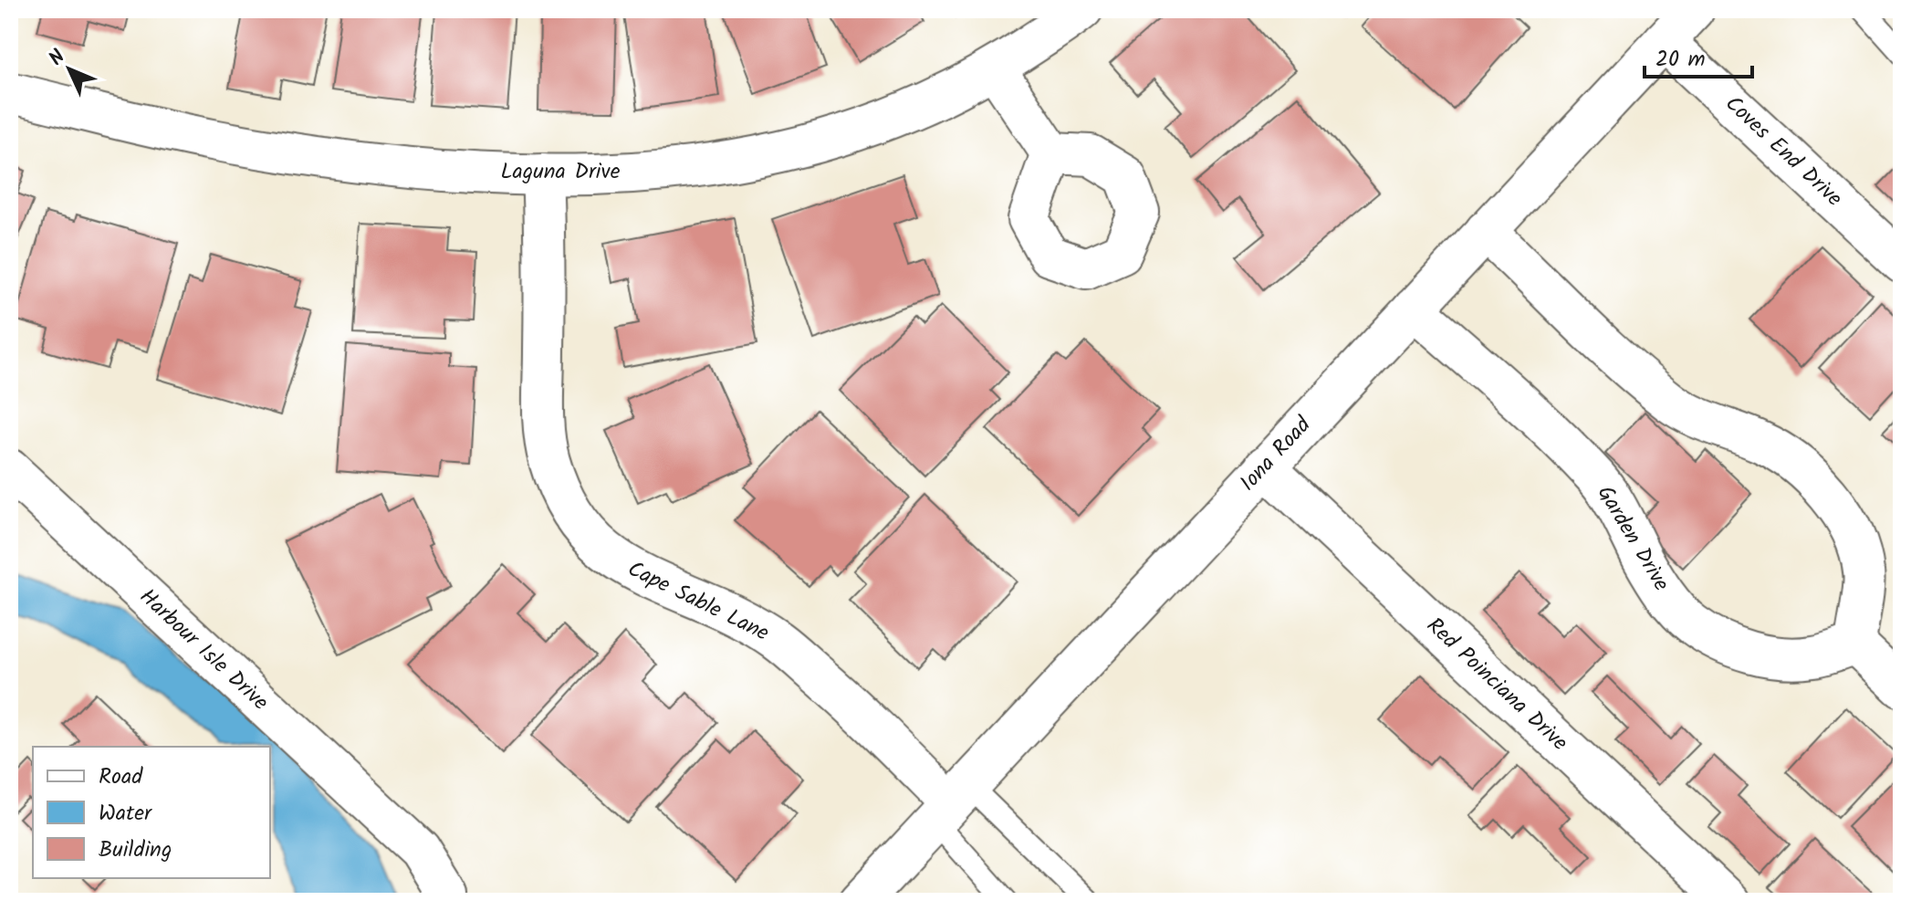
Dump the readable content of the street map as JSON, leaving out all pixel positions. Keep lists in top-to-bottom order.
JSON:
{
  "streets": {
    "street": [
      "Coves End Drive",
      "Laguna Drive",
      "Iona Road",
      "Garden Drive",
      "Cape Sable Lane",
      "Harbour Isle Drive",
      "Red Poinciana Drive"
    ]
  },
  "crossings": [
    ["Coves End Drive", "Iona Road"],
    ["Laguna Drive", "Cape Sable Lane"],
    ["Iona Road", "Garden Drive"],
    ["Iona Road", "Cape Sable Lane"],
    ["Iona Road", "Red Poinciana Drive"]
  ],
  "legend": ["Road", "Water", "Building"],
  "scale_bar": "20 m",
  "north": "top left"
}
